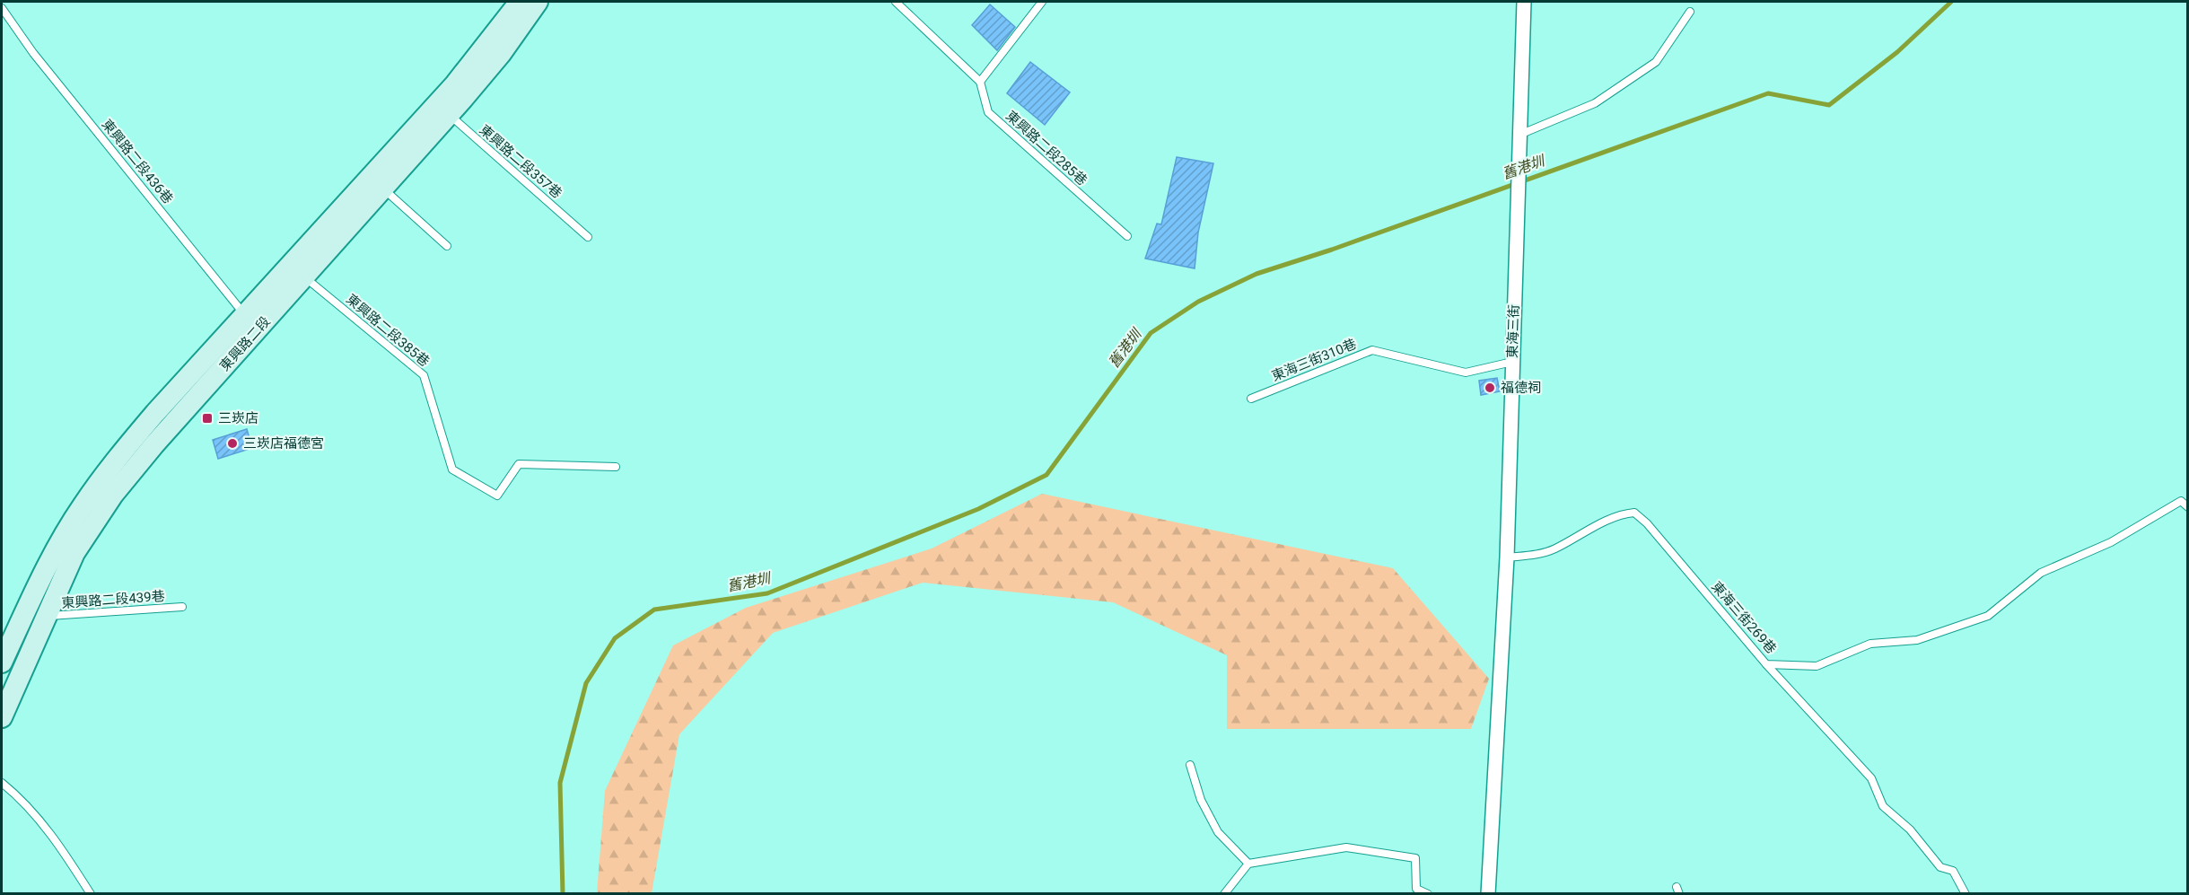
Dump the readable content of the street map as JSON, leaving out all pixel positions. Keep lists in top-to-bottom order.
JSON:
{
  "streets": {
    "main road": ["東興路二段"],
    "street": ["東海三街"],
    "lane": [
      "東興路二段285巷",
      "東興路二段436巷",
      "東興路二段357巷",
      "東興路二段385巷",
      "東海三街310巷",
      "東興路二段439巷",
      "東海三街269巷"
    ]
  },
  "crossings": [
    ["東興路二段436巷", "東興路二段"],
    ["東興路二段357巷", "東興路二段"],
    ["東興路二段385巷", "東興路二段"],
    ["東海三街", "東海三街310巷"],
    ["東海三街", "東海三街269巷"],
    ["東興路二段", "東興路二段439巷"]
  ],
  "water": ["舊港圳"],
  "places": {
    "other": ["福德祠", "三崁店福德宮"],
    "transit": ["三崁店"]
  }
}
